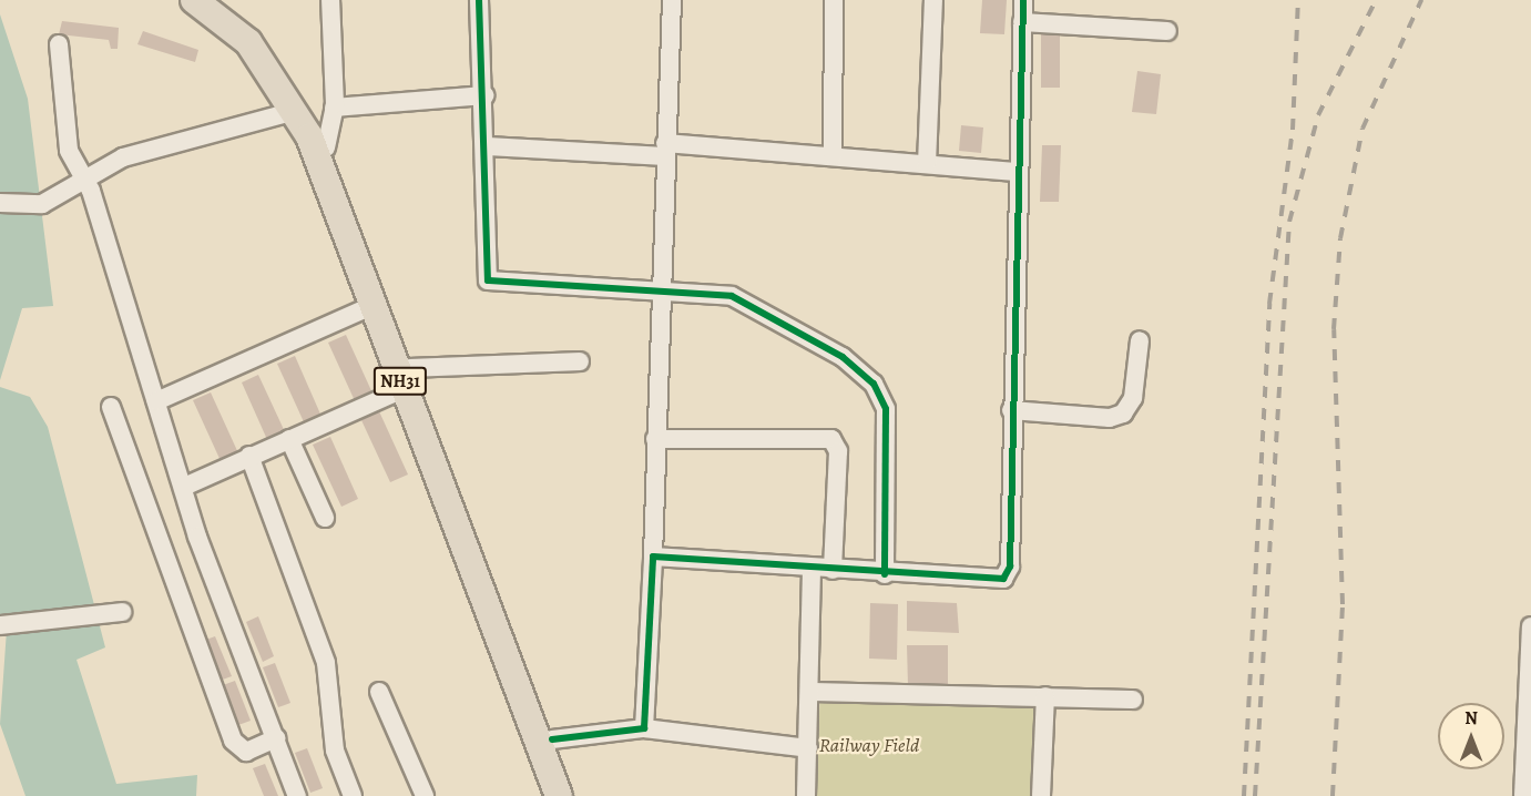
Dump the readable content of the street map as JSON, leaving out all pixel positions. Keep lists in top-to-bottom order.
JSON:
{
  "streets": {
    "highway": ["NH31"]
  },
  "parks": ["Railway Field"],
  "north": "top"
}
